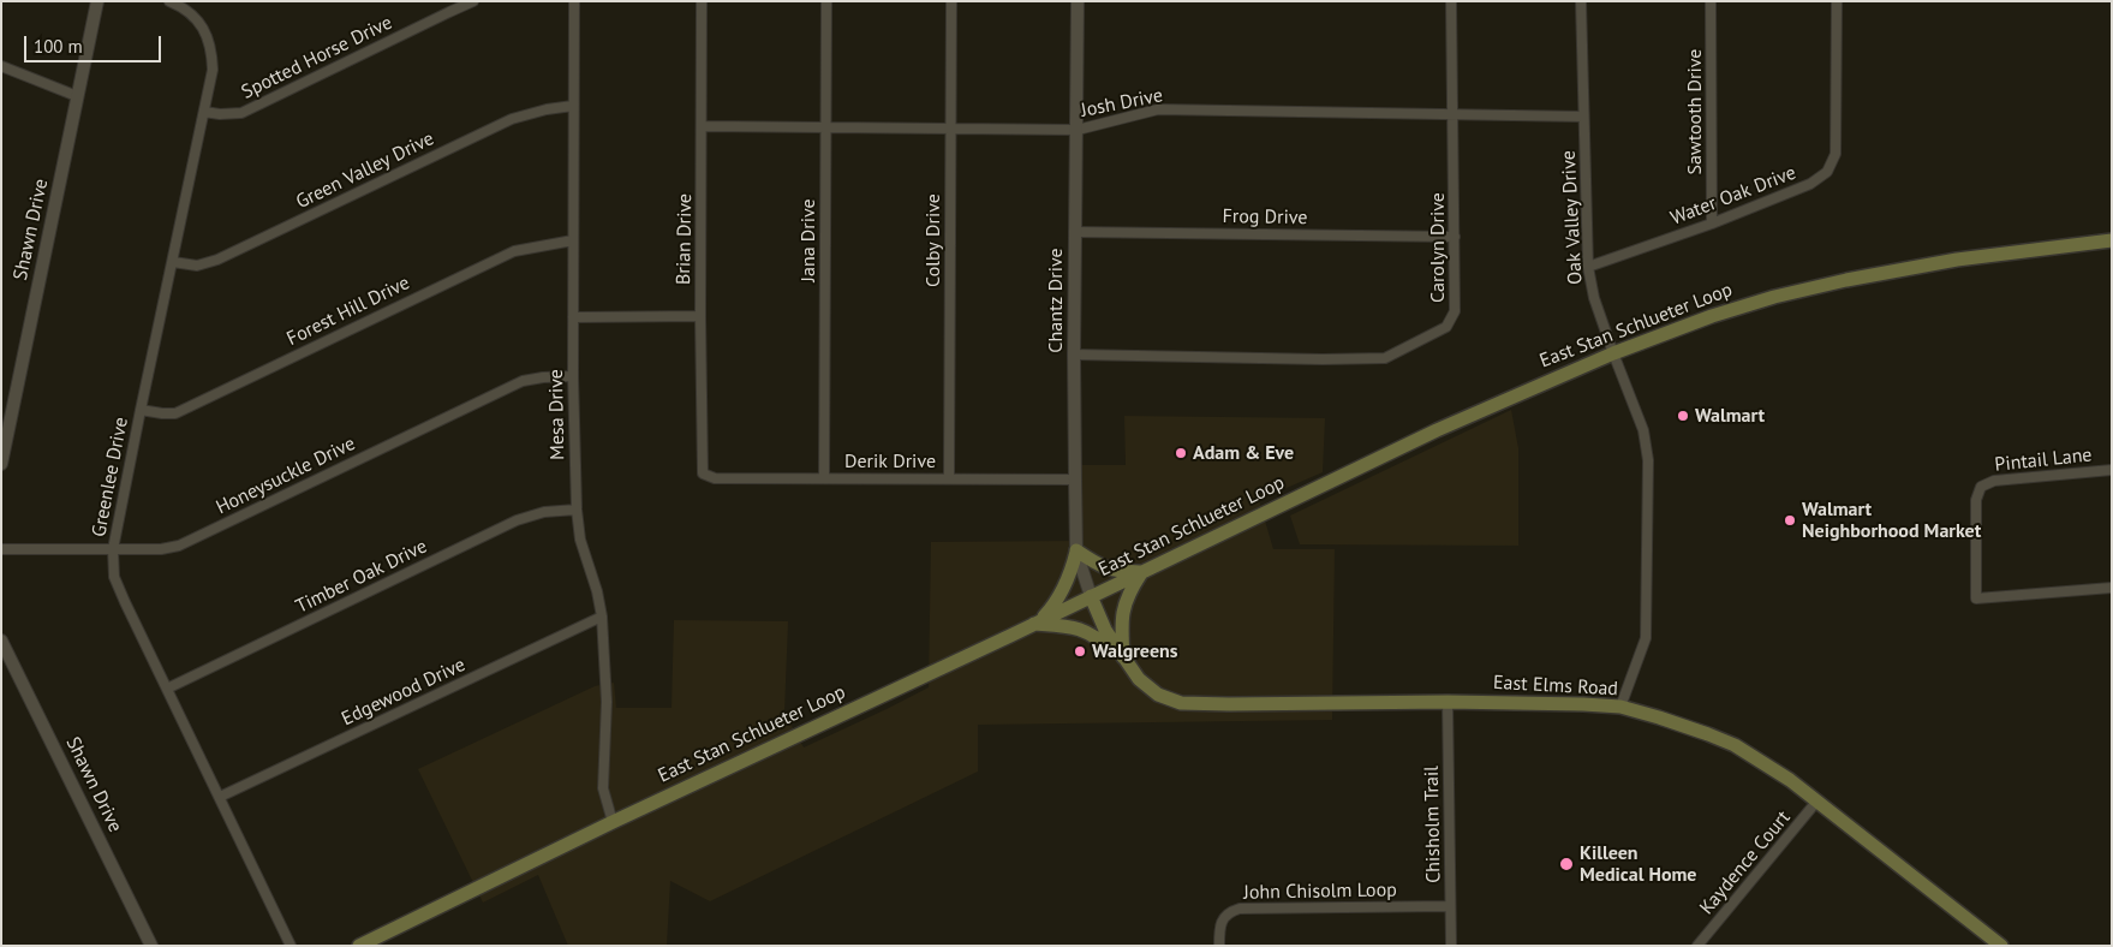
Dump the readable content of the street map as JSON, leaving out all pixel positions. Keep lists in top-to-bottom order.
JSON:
{
  "streets": {
    "main road": ["East Stan Schlueter Loop", "East Elms Road"],
    "street": [
      "Spotted Horse Drive",
      "Josh Drive",
      "Sawtooth Drive",
      "Green Valley Drive",
      "Water Oak Drive",
      "Frog Drive",
      "Oak Valley Drive",
      "Shawn Drive",
      "Brian Drive",
      "Jana Drive",
      "Colby Drive",
      "Carolyn Drive",
      "Chantz Drive",
      "Forest Hill Drive",
      "Mesa Drive",
      "Pintail Lane",
      "Derik Drive",
      "Honeysuckle Drive",
      "Greenlee Drive",
      "Timber Oak Drive",
      "Edgewood Drive",
      "Chisholm Trail",
      "Kaydence Court",
      "John Chisolm Loop"
    ]
  },
  "crossings": [
    ["Spotted Horse Drive", "Greenlee Drive"],
    ["Josh Drive", "Oak Valley Drive"],
    ["Josh Drive", "Brian Drive"],
    ["Josh Drive", "Jana Drive"],
    ["Josh Drive", "Colby Drive"],
    ["Josh Drive", "Carolyn Drive"],
    ["Josh Drive", "Chantz Drive"],
    ["Sawtooth Drive", "Water Oak Drive"],
    ["Green Valley Drive", "Mesa Drive"],
    ["Green Valley Drive", "Greenlee Drive"],
    ["Water Oak Drive", "Oak Valley Drive"],
    ["Frog Drive", "Carolyn Drive"],
    ["Frog Drive", "Chantz Drive"],
    ["Oak Valley Drive", "East Stan Schlueter Loop"],
    ["Oak Valley Drive", "East Elms Road"],
    ["Brian Drive", "Derik Drive"],
    ["Jana Drive", "Derik Drive"],
    ["Colby Drive", "Derik Drive"],
    ["Carolyn Drive", "Chantz Drive"],
    ["Chantz Drive", "East Stan Schlueter Loop"],
    ["Chantz Drive", "Derik Drive"],
    ["Chantz Drive", "East Elms Road"],
    ["Forest Hill Drive", "Mesa Drive"],
    ["Forest Hill Drive", "Greenlee Drive"],
    ["East Stan Schlueter Loop", "Mesa Drive"],
    ["East Stan Schlueter Loop", "East Elms Road"],
    ["Mesa Drive", "Honeysuckle Drive"],
    ["Mesa Drive", "Timber Oak Drive"],
    ["Mesa Drive", "Edgewood Drive"],
    ["Honeysuckle Drive", "Greenlee Drive"],
    ["Greenlee Drive", "Timber Oak Drive"],
    ["Greenlee Drive", "Edgewood Drive"],
    ["East Elms Road", "Chisholm Trail"],
    ["East Elms Road", "Kaydence Court"],
    ["Chisholm Trail", "John Chisolm Loop"]
  ],
  "places": [
    "Walmart",
    "Adam & Eve",
    "Walmart Neighborhood Market",
    "Walgreens",
    "Killeen Medical Home"
  ],
  "scale_bar": "100 m"
}
